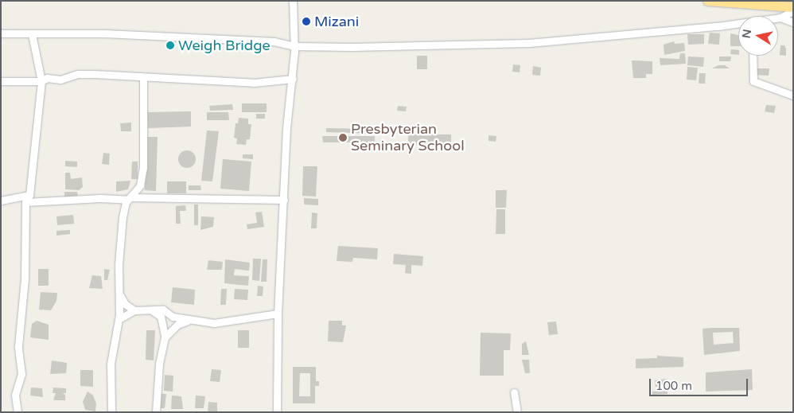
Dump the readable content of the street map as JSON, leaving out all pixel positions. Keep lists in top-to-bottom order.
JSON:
{
  "places": ["Mizani", "Weigh Bridge", "Presbyterian Seminary School"],
  "scale_bar": "100 m",
  "north": "left"
}
